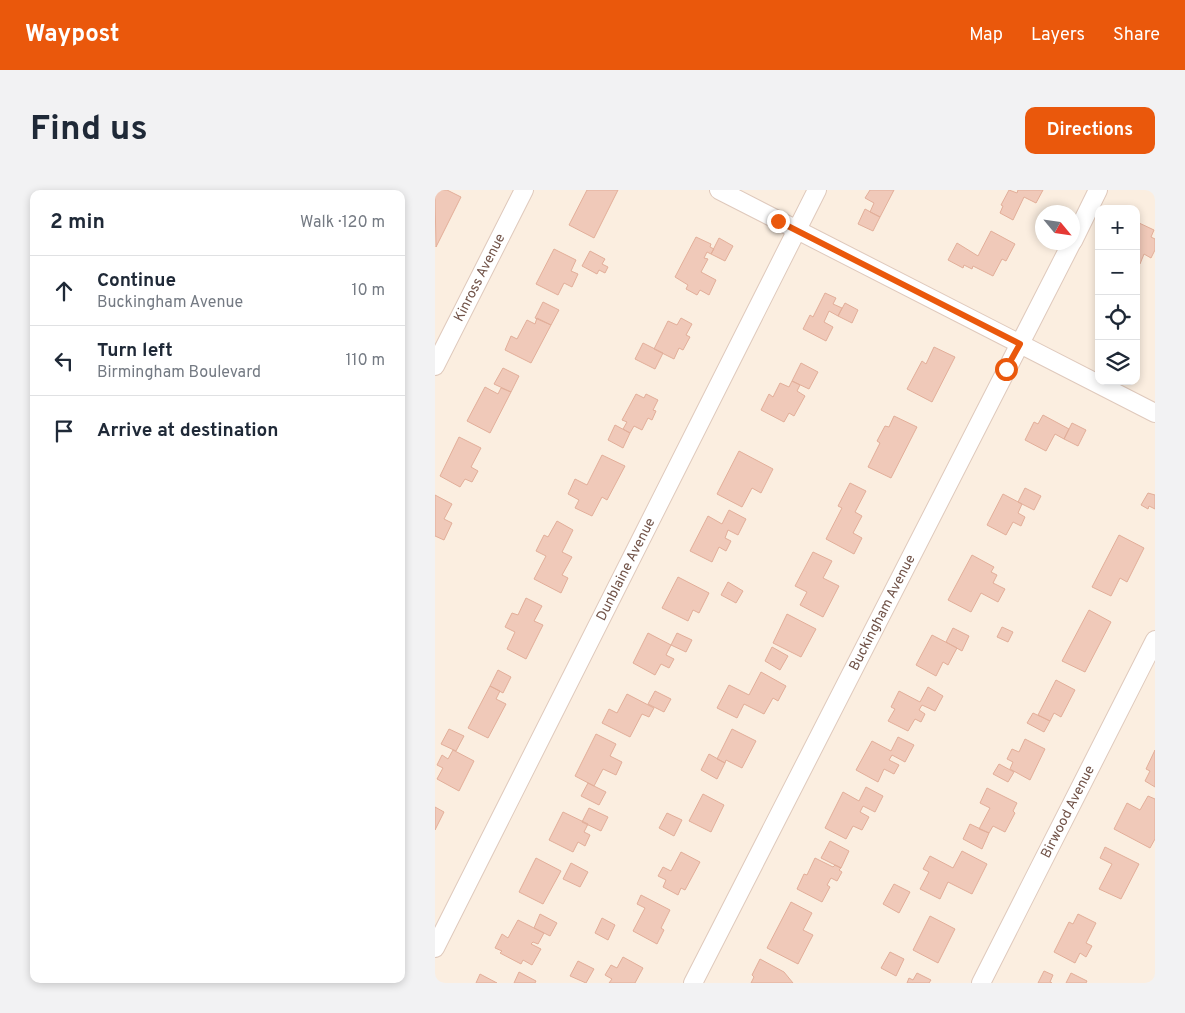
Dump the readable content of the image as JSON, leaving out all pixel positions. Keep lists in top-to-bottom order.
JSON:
{
  "streets": {
    "street": [
      "Kinross Avenue",
      "Dunblaine Avenue",
      "Buckingham Avenue",
      "Birwood Avenue"
    ]
  },
  "north": "bottom right",
  "page": {
    "header": "Waypost",
    "nav": ["Map", "Layers", "Share"],
    "buttons": "Directions",
    "title": "Find us",
    "heading": ["2 min", "Walk · 120 m"],
    "map_buttons": ["+", "−"],
    "list": [
      ["Continue", "Buckingham Avenue", "10 m"],
      ["Turn left", "Birmingham Boulevard", "110 m"],
      "Arrive at destination"
    ]
  }
}
